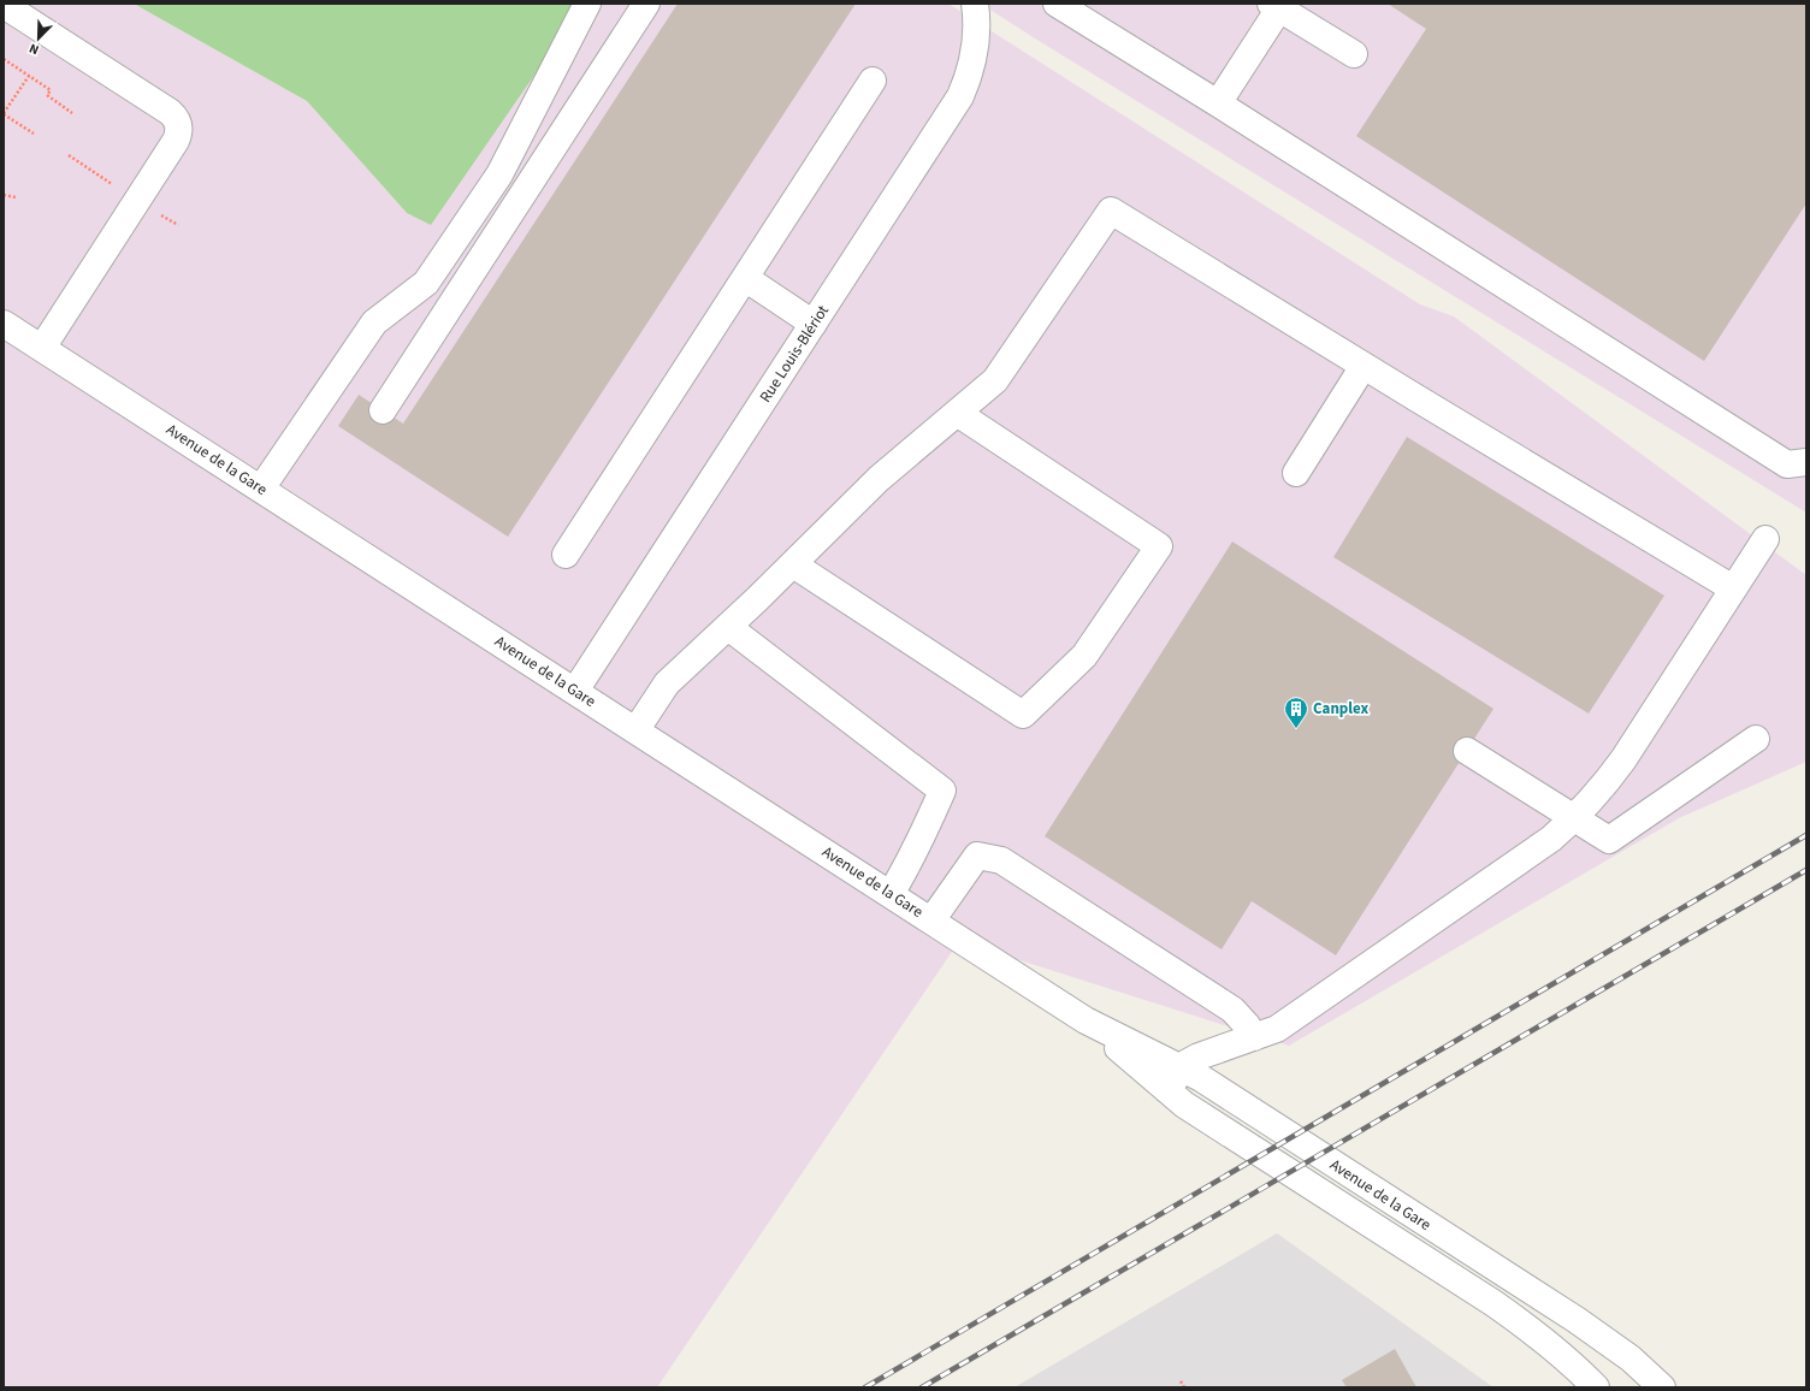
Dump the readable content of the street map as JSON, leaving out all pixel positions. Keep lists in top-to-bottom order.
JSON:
{
  "streets": {
    "street": ["Rue Louis-Blériot", "Avenue de la Gare"]
  },
  "crossings": [
    ["Rue Louis-Blériot", "Avenue de la Gare"]
  ],
  "places": {
    "building": ["Canplex"]
  },
  "north": "bottom left"
}
